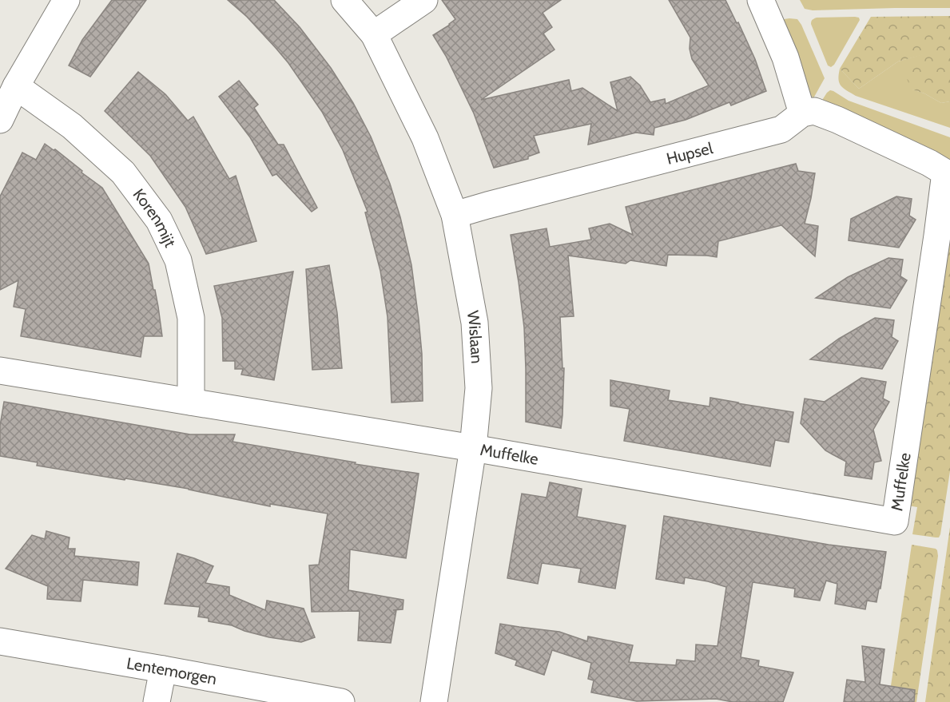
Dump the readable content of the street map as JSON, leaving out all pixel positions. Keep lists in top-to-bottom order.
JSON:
{
  "streets": {
    "street": [
      "Hupsel",
      "Korenmijt",
      "Wislaan",
      "Muffelke",
      "Lentemorgen"
    ]
  },
  "crossings": [
    ["Hupsel", "Wislaan"],
    ["Hupsel", "Muffelke"],
    ["Wislaan", "Muffelke"]
  ]
}
